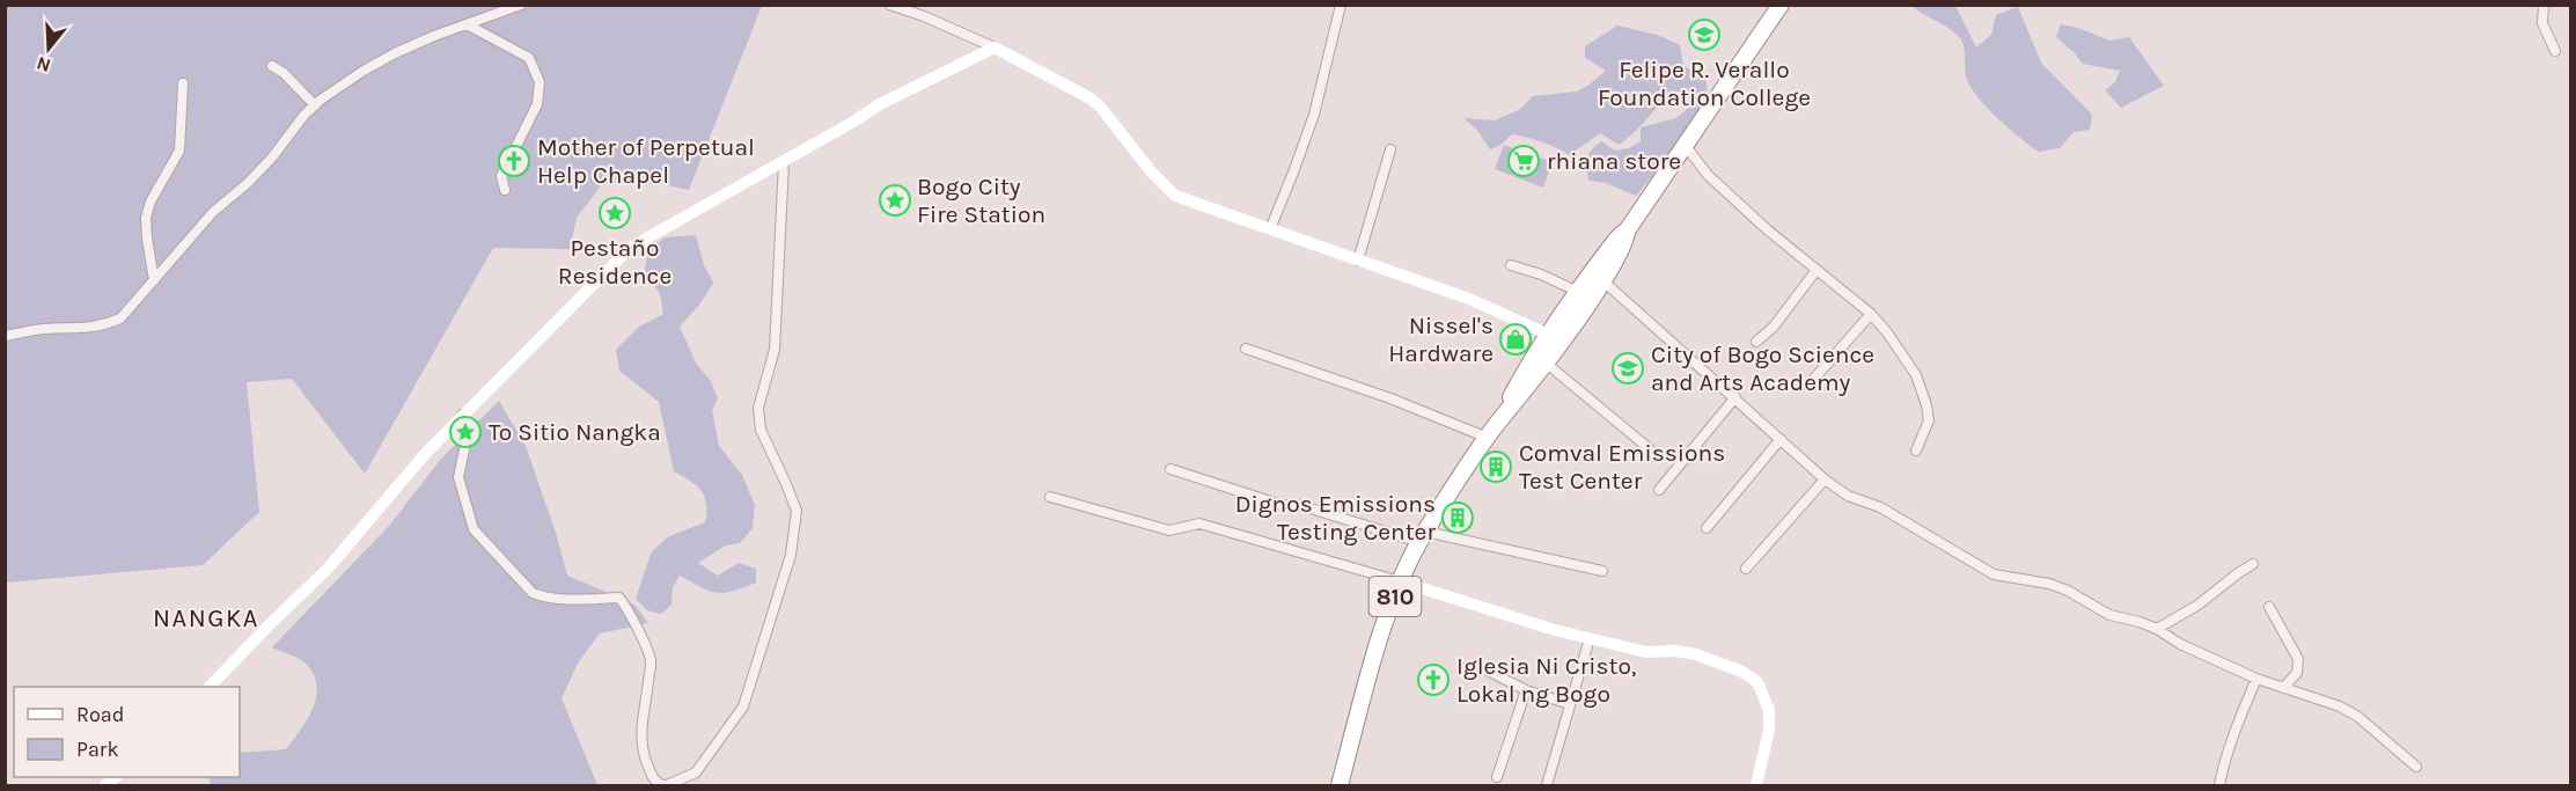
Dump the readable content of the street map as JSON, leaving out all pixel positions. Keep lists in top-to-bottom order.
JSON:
{
  "streets": {
    "highway": ["810"]
  },
  "districts": ["NANGKA"],
  "places": {
    "school or university": ["Felipe R. Verallo Foundation College", "City of Bogo Science and Arts Academy"],
    "church": ["Mother of Perpetual Help Chapel", "Iglesia Ni Cristo, Lokal ng Bogo"],
    "supermarket": ["rhiana store"],
    "place": ["Bogo City Fire Station", "Pestaño Residence", "To Sitio Nangka"],
    "shop": ["Nissel's Hardware"],
    "building": ["Comval Emissions Test Center", "Dignos Emissions Testing Center"]
  },
  "legend": ["Road", "Park"],
  "north": "bottom"
}
